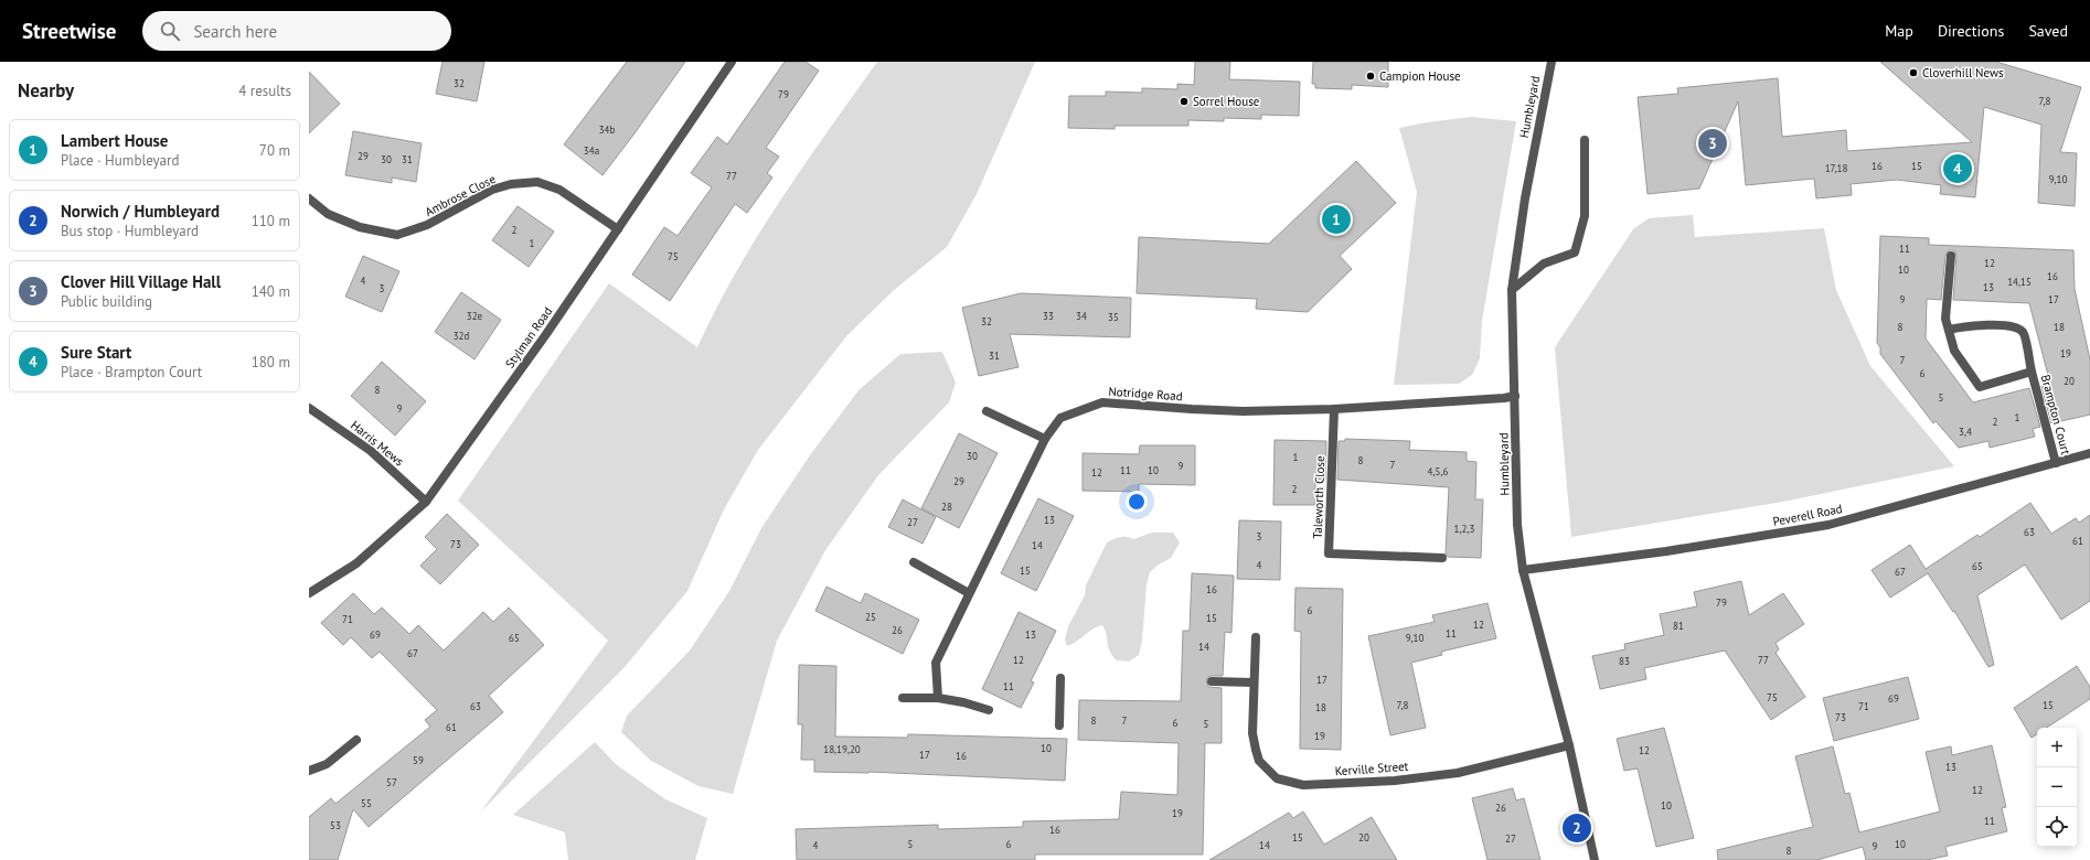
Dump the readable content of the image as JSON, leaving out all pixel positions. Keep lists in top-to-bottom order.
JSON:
{
  "streets": {
    "street": [
      "Humbleyard",
      "Ambrose Close",
      "Stylman Road",
      "Notridge Road",
      "Brampton Court",
      "Harris Mews",
      "Taleworth Close",
      "Peverell Road",
      "Kerville Street"
    ]
  },
  "crossings": [
    ["Humbleyard", "Notridge Road"],
    ["Humbleyard", "Peverell Road"],
    ["Humbleyard", "Kerville Street"],
    ["Ambrose Close", "Stylman Road"],
    ["Stylman Road", "Harris Mews"],
    ["Notridge Road", "Taleworth Close"],
    ["Brampton Court", "Peverell Road"]
  ],
  "places": ["Cloverhill News", "Campion House", "Sorrel House"],
  "house_numbers": [
    "32",
    "79",
    "7,8",
    "34b",
    "34a",
    "29",
    "30",
    "31",
    "16",
    "15",
    "17,18",
    "77",
    "9,10",
    "2",
    "1",
    "11",
    "75",
    "12",
    "10",
    "16",
    "4",
    "14,15",
    "13",
    "3",
    "9",
    "17",
    "32e",
    "33",
    "34",
    "35",
    "32",
    "8",
    "18",
    "32d",
    "19",
    "31",
    "7",
    "6",
    "20",
    "8",
    "5",
    "9",
    "1",
    "2",
    "3,4",
    "30",
    "1",
    "8",
    "7",
    "9",
    "11",
    "10",
    "4,5,6",
    "12",
    "29",
    "2",
    "28",
    "13",
    "27",
    "1,2,3",
    "63",
    "3",
    "61",
    "73",
    "14",
    "4",
    "65",
    "15",
    "67",
    "16",
    "79",
    "6",
    "25",
    "15",
    "71",
    "12",
    "81",
    "26",
    "11",
    "69",
    "13",
    "65",
    "9,10",
    "14",
    "67",
    "12",
    "77",
    "83",
    "17",
    "11",
    "75",
    "69",
    "7,8",
    "15",
    "63",
    "71",
    "18",
    "73",
    "8",
    "7",
    "6",
    "5",
    "61",
    "19",
    "10",
    "18,19,20",
    "12",
    "17",
    "16",
    "59",
    "13",
    "57",
    "12",
    "55",
    "10",
    "26",
    "19",
    "11",
    "53",
    "16",
    "15",
    "20",
    "27",
    "5",
    "6",
    "10",
    "4",
    "14",
    "9",
    "8"
  ],
  "page": {
    "header": "Streetwise",
    "search": "Search here",
    "nav": ["Map", "Directions", "Saved"],
    "heading": ["Nearby", "4 results"],
    "list": [
      {
        "mark": "1",
        "name": "Lambert House",
        "note": "Place · Humbleyard",
        "value": "70 m"
      },
      {
        "mark": "2",
        "name": "Norwich / Humbleyard",
        "note": "Bus stop · Humbleyard",
        "value": "110 m"
      },
      {
        "mark": "3",
        "name": "Clover Hill Village Hall",
        "note": "Public building",
        "value": "140 m"
      },
      {
        "mark": "4",
        "name": "Sure Start",
        "note": "Place · Brampton Court",
        "value": "180 m"
      }
    ],
    "pins": [
      "3",
      "4",
      "1",
      "2"
    ],
    "map_buttons": ["+", "−"]
  }
}
